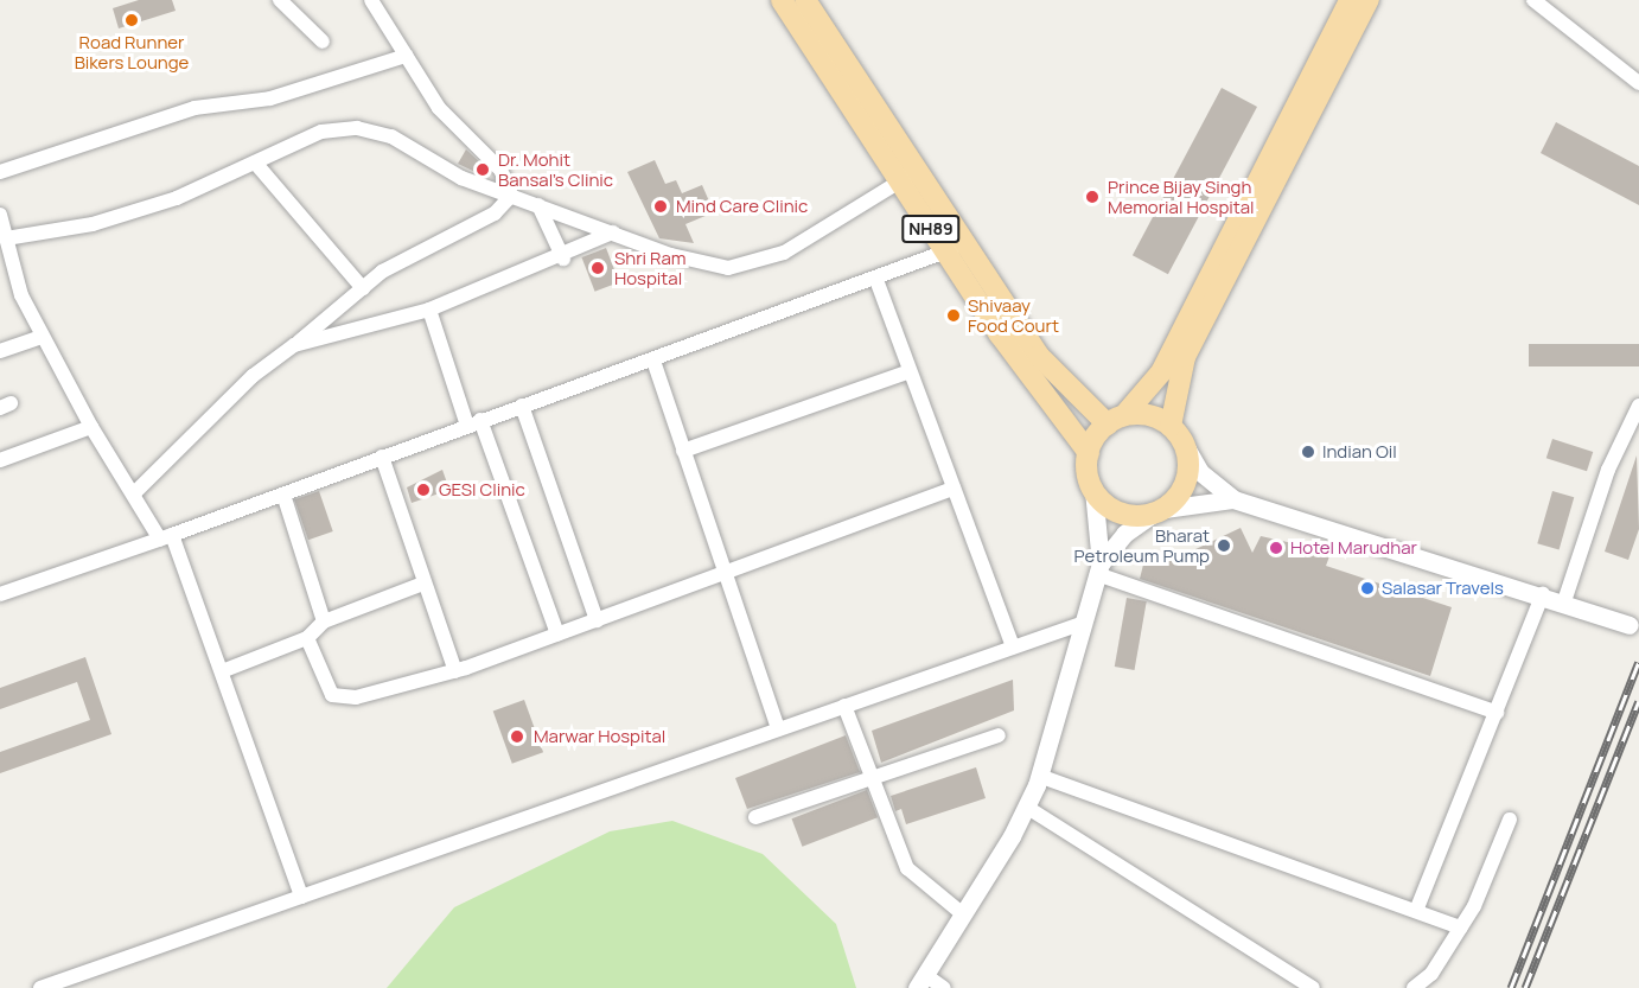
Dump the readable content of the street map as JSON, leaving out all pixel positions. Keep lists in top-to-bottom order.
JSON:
{
  "streets": {
    "main road": ["NH89"]
  },
  "places": [
    "Road Runner Bikers Lounge",
    "Dr. Mohit Bansal's Clinic",
    "Prince Bijay Singh Memorial Hospital",
    "Mind Care Clinic",
    "Shri Ram Hospital",
    "Shivaay Food Court",
    "Indian Oil",
    "GESI Clinic",
    "Bharat Petroleum Pump",
    "Hotel Marudhar",
    "Salasar Travels",
    "Marwar Hospital"
  ]
}
